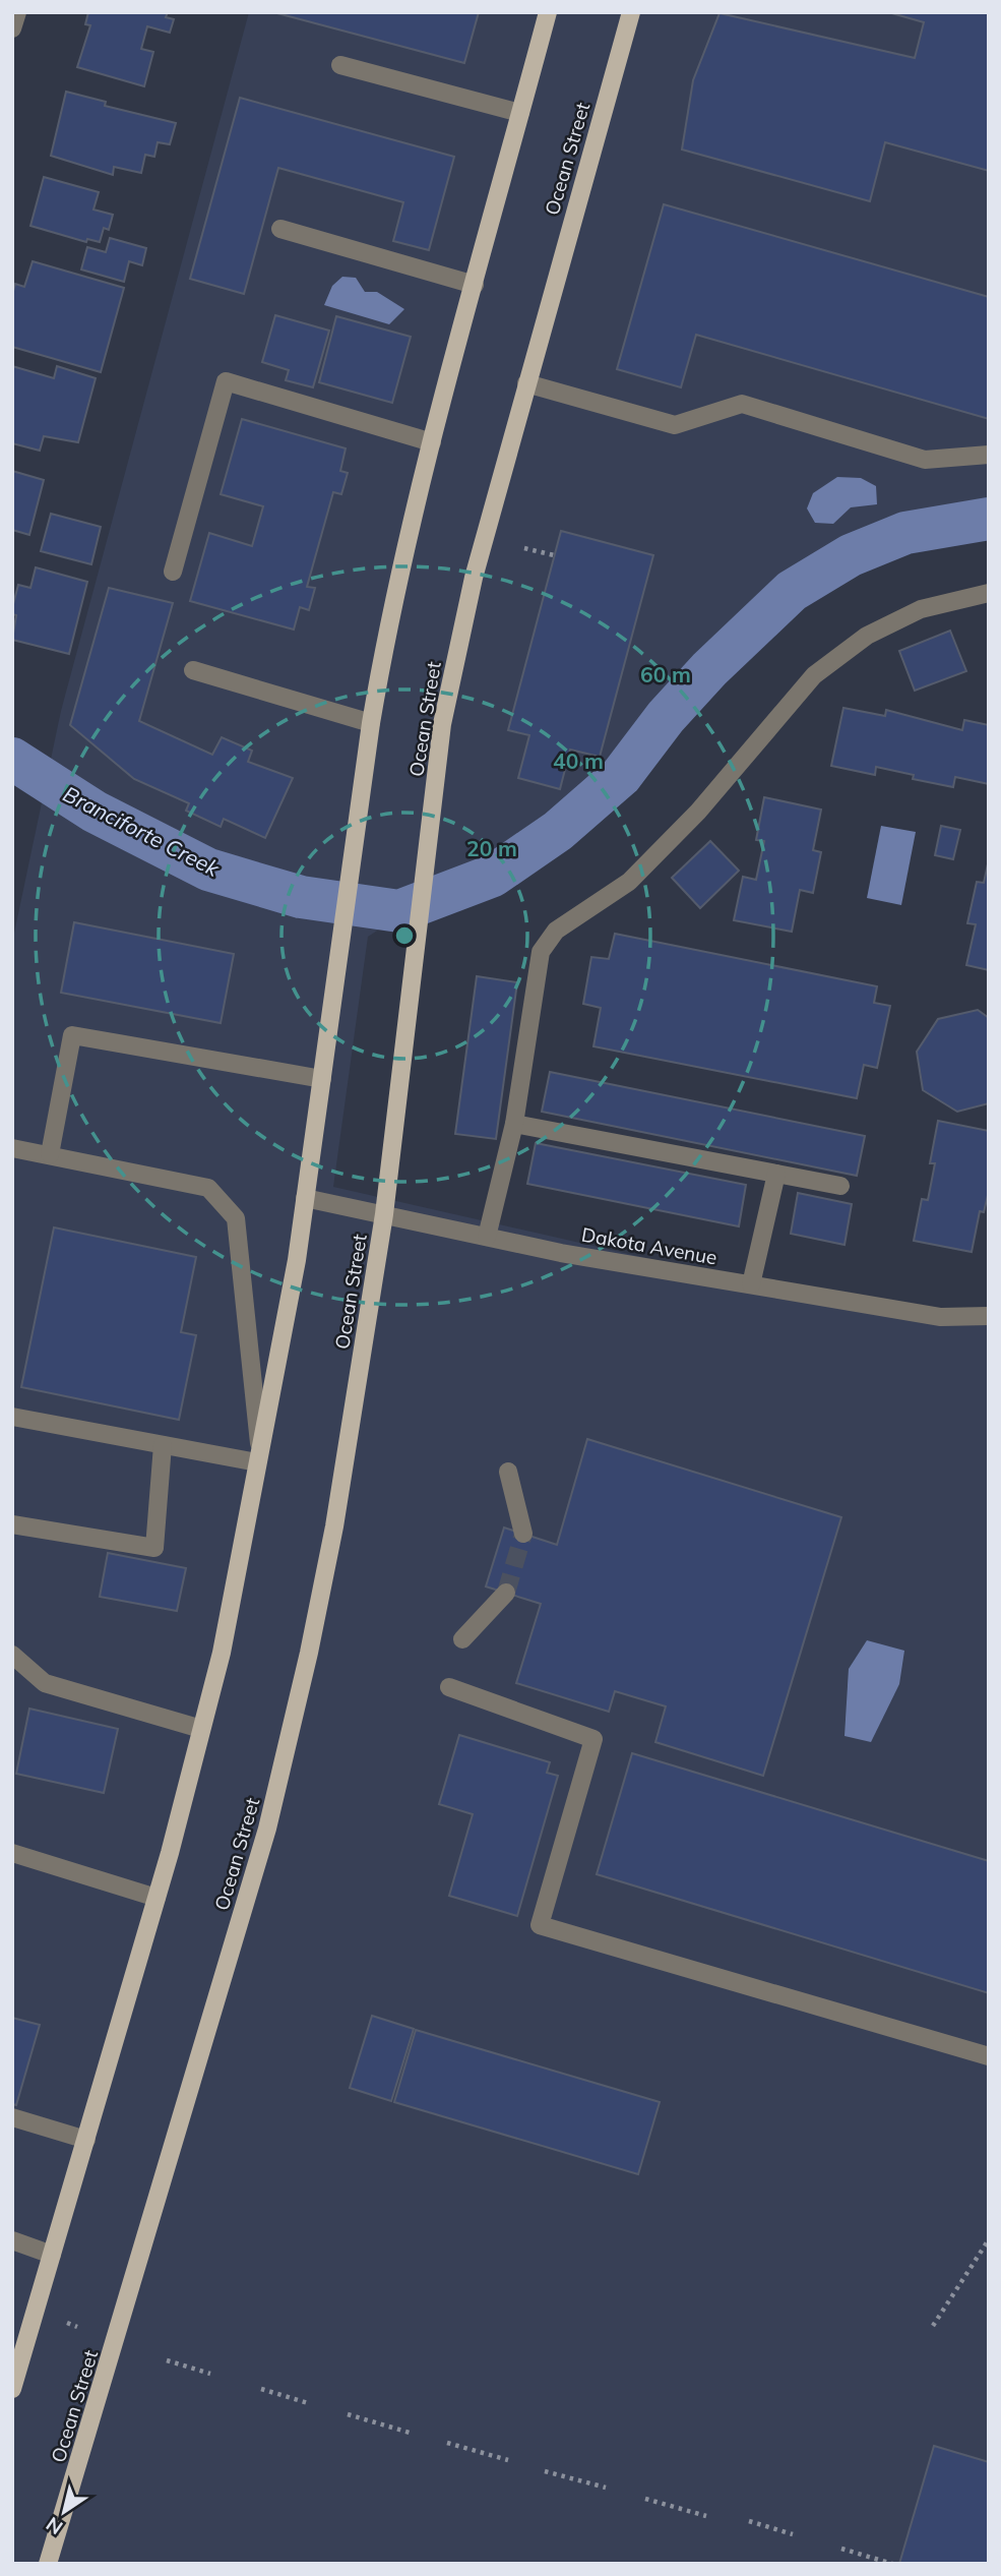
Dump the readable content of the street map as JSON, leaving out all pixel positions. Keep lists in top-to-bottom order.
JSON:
{
  "streets": {
    "main road": ["Ocean Street"],
    "street": ["Dakota Avenue"]
  },
  "crossings": [
    ["Ocean Street", "Dakota Avenue"]
  ],
  "water": ["Branciforte Creek"],
  "north": "bottom left",
  "rings": ["60 m", "40 m", "20 m"]
}
